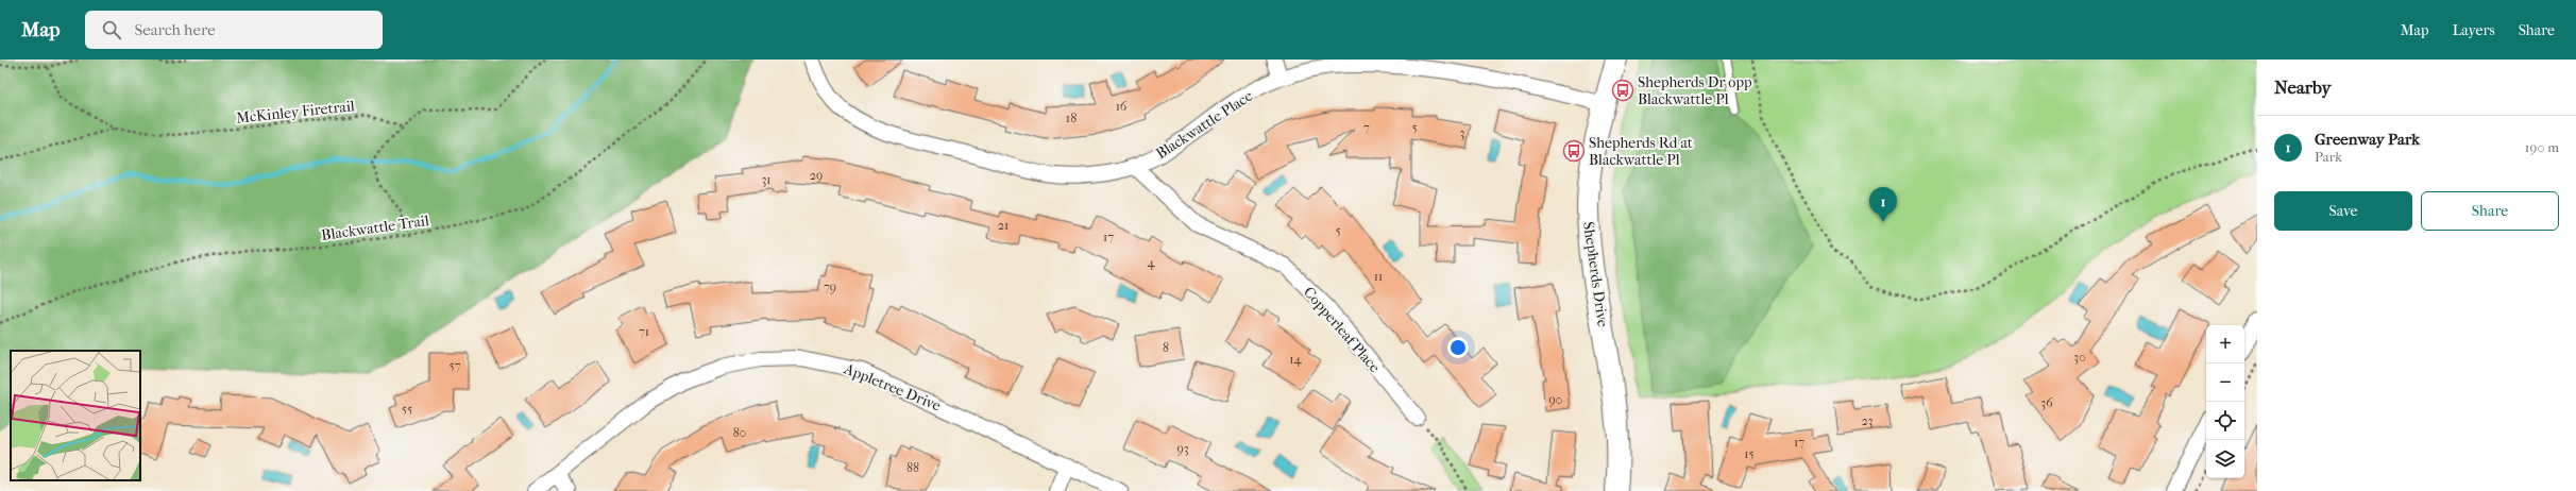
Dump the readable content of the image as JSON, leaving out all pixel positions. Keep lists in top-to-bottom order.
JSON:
{
  "streets": {
    "main road": ["Shepherds Drive"],
    "street": ["Blackwattle Place", "Copperleaf Place", "Appletree Drive"],
    "path": ["McKinley Firetrail", "Blackwattle Trail"]
  },
  "crossings": [
    ["Blackwattle Place", "Shepherds Drive"],
    ["Blackwattle Place", "Copperleaf Place"]
  ],
  "places": {
    "bus stop": ["Shepherds Dr opp Blackwattle Pl", "Shepherds Rd at Blackwattle Pl"]
  },
  "house_numbers": [
    "16",
    "18",
    "7",
    "5",
    "3",
    "29",
    "31",
    "21",
    "5",
    "17",
    "4",
    "11",
    "79",
    "71",
    "8",
    "30",
    "14",
    "57",
    "90",
    "36",
    "55",
    "23",
    "80",
    "17",
    "93",
    "15",
    "88"
  ],
  "page": {
    "header": "Map",
    "search": "Search here",
    "nav": ["Map", "Layers", "Share"],
    "heading": "Nearby",
    "list": [
      {
        "mark": "1",
        "name": "Greenway Park",
        "note": "Park",
        "value": "190 m"
      }
    ],
    "buttons": ["Save", "Share"],
    "pins": "1",
    "map_buttons": ["+", "−"]
  }
}
